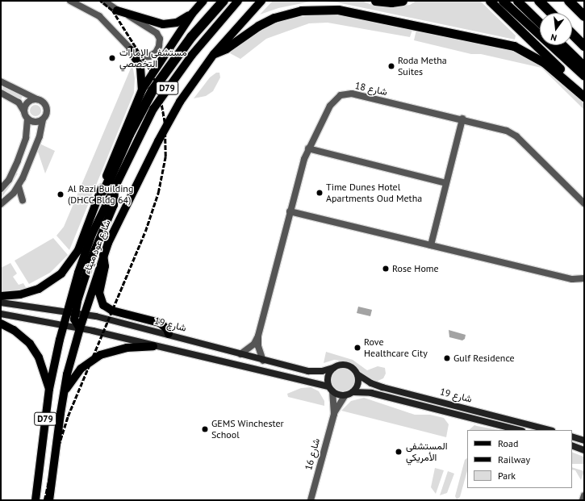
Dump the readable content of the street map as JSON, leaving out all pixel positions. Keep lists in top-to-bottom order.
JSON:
{
  "streets": {
    "main road": ["D79", "شارع عود ميثاء", "شارع 19"],
    "street": ["شارع 18", "شارع 16"]
  },
  "crossings": [
    ["شارع 18", "شارع 19"],
    ["شارع عود ميثاء", "شارع 19"],
    ["شارع 19", "شارع 16"]
  ],
  "places": [
    "مستشفى الإمارات التخصصي",
    "Roda Metha Suites",
    "Time Dunes Hotel Apartments Oud Metha",
    "Al Razi Building (DHCC Bldg 64)",
    "Rose Home",
    "Rove Healthcare City",
    "Gulf Residence",
    "GEMS Winchester School",
    "المستشفى الأمريكي"
  ],
  "legend": ["Road", "Railway", "Park"],
  "north": "bottom"
}
